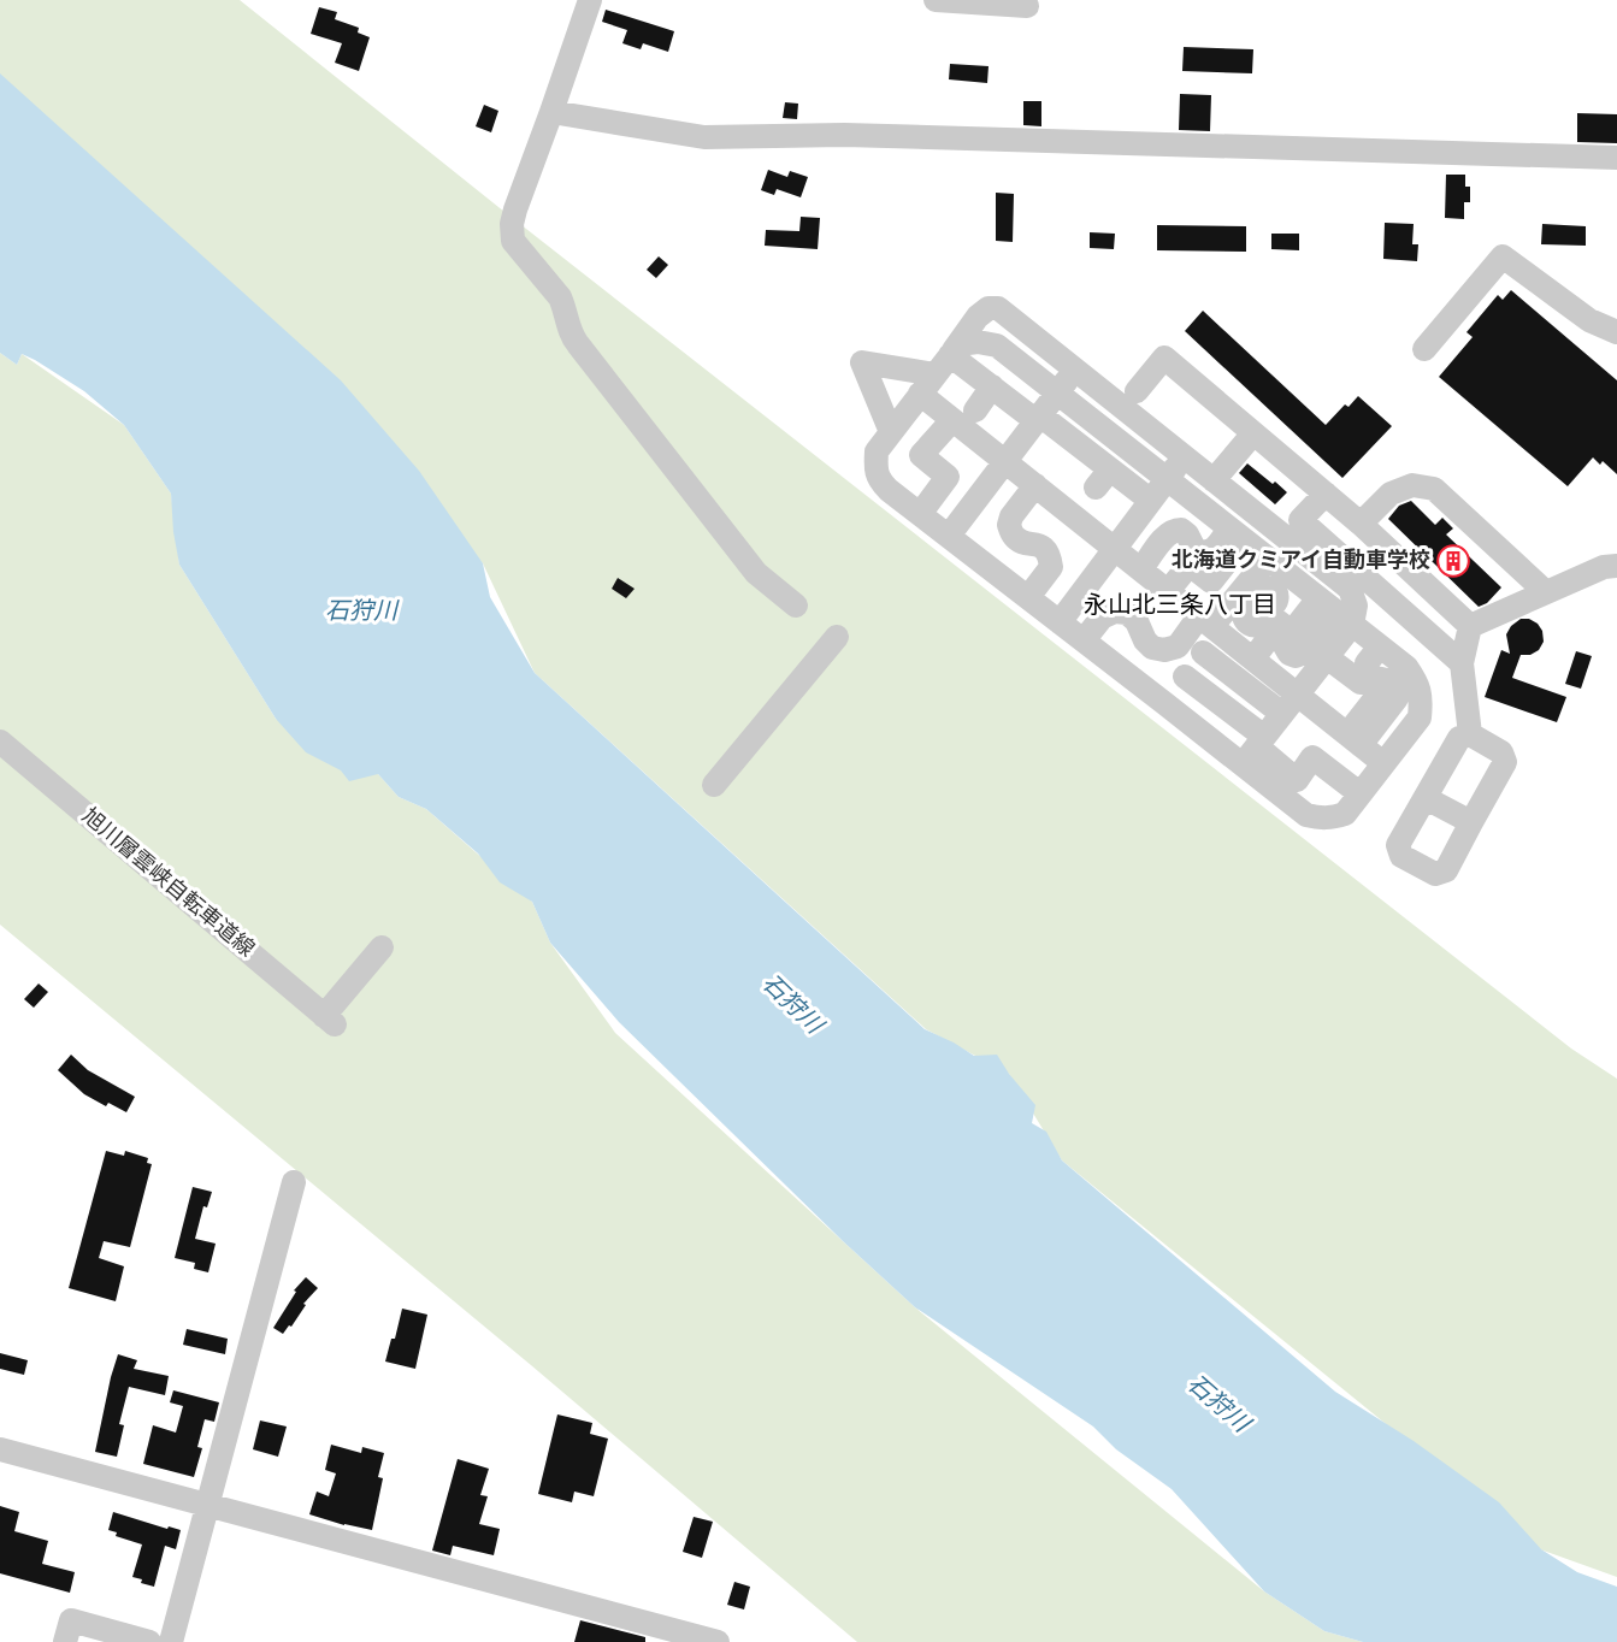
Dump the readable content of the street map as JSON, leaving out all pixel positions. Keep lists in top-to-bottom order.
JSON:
{
  "streets": {
    "street": ["旭川層雲峡自転車道線"]
  },
  "districts": ["永山北三条八丁目"],
  "water": ["石狩川"],
  "places": {
    "building": ["北海道クミアイ自動車学校"]
  }
}
